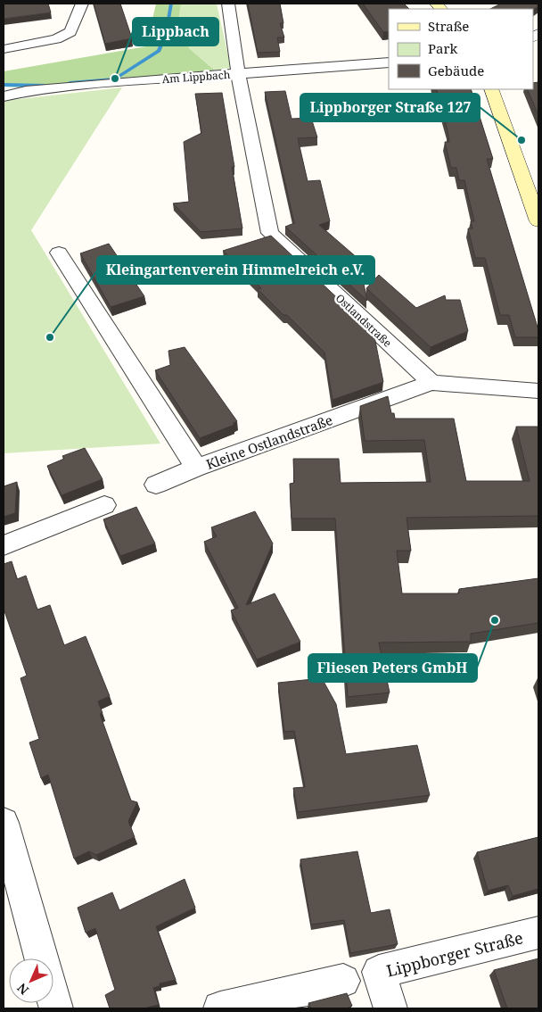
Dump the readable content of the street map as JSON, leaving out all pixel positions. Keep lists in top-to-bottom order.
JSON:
{
  "streets": {
    "street": [
      "Am Lippbach",
      "Ostlandstraße",
      "Kleine Ostlandstraße",
      "Lippborger Straße"
    ]
  },
  "crossings": [
    ["Am Lippbach", "Ostlandstraße"],
    ["Ostlandstraße", "Kleine Ostlandstraße"]
  ],
  "places": [
    "Lippbach",
    "Lippborger Straße 127",
    "Kleingartenverein Himmelreich e.V.",
    "Fliesen Peters GmbH"
  ],
  "legend": ["Straße", "Park", "Gebäude"],
  "north": "bottom left"
}
